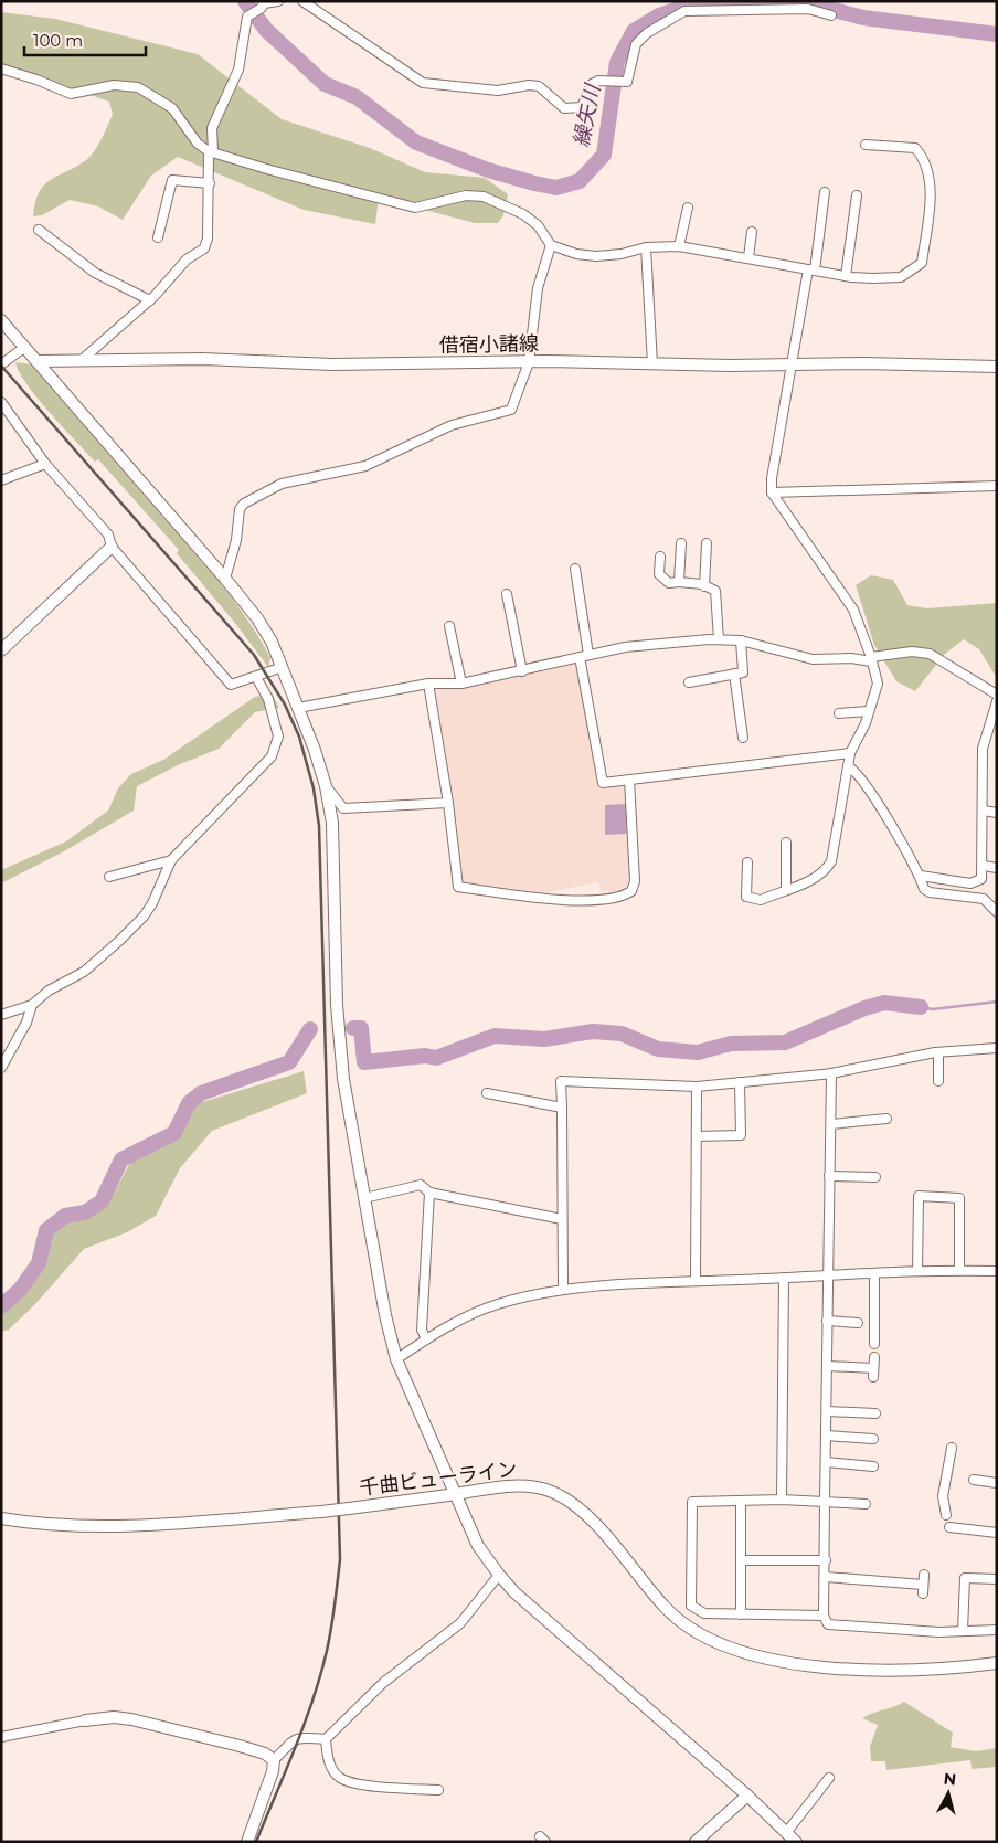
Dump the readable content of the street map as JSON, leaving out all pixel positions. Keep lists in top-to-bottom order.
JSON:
{
  "streets": {
    "street": ["借宿小諸線", "千曲ビューライン"]
  },
  "water": ["繰矢川"],
  "scale_bar": "100 m",
  "north": "top"
}
